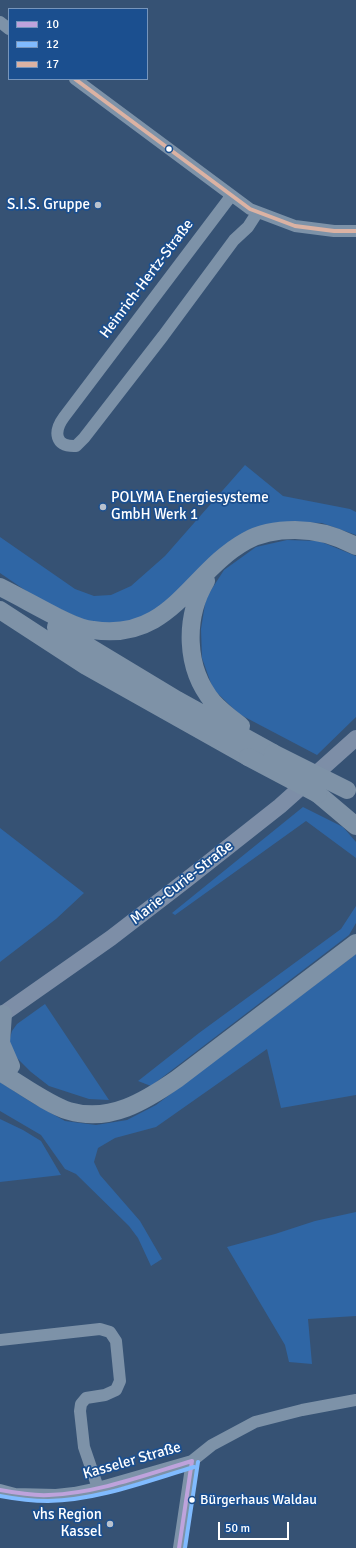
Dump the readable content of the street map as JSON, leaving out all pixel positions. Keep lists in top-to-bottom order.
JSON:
{
  "streets": {
    "main road": ["Marie-Curie-Straße"],
    "street": ["Heinrich-Hertz-Straße", "Kasseler Straße"]
  },
  "places": [
    "S.I.S. Gruppe",
    "POLYMA Energiesysteme GmbH Werk 1",
    "Bürgerhaus Waldau",
    "vhs Region Kassel"
  ],
  "lines": ["transit line 17", "transit line 10", "transit line 12"],
  "legend": ["10", "12", "17"],
  "scale_bar": "50 m"
}
